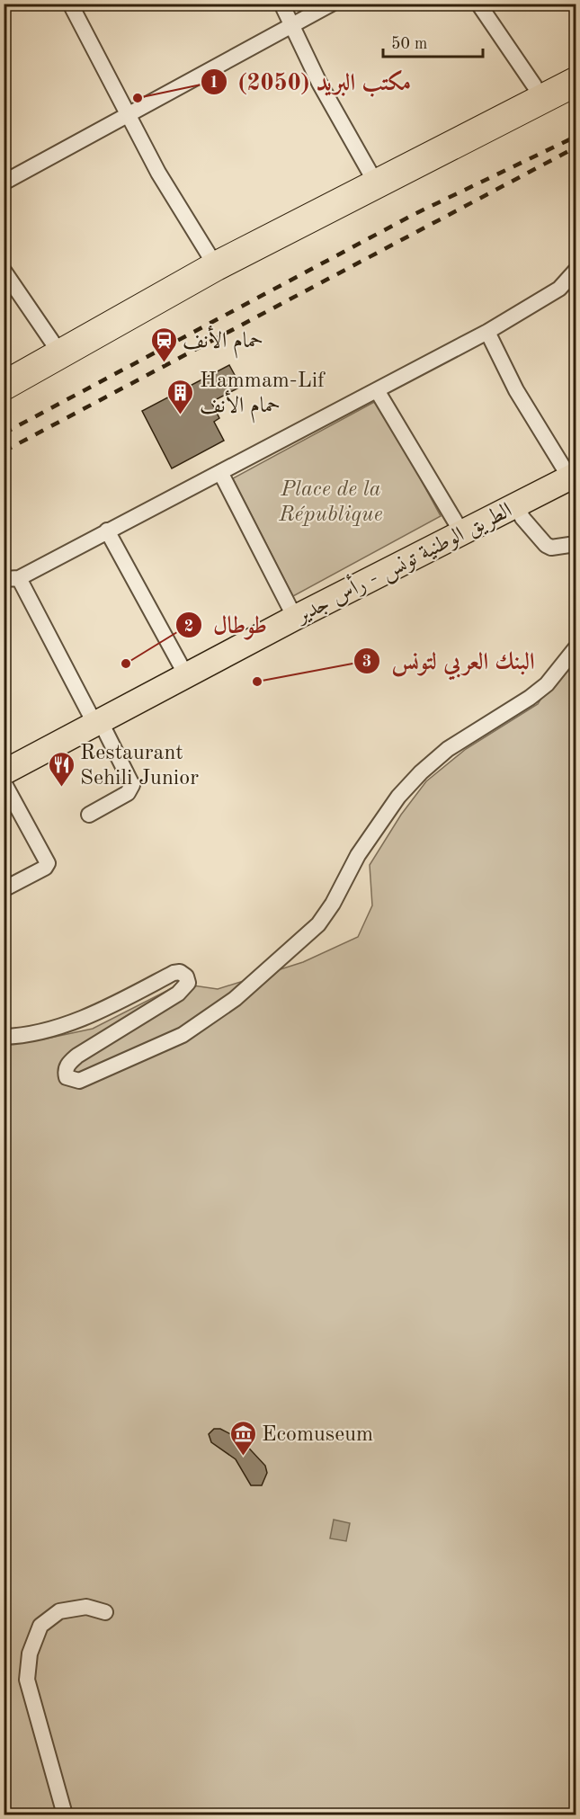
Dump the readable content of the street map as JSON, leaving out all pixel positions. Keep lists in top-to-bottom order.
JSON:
{
  "streets": {
    "main road": ["الطريق الوطنية تونس - رأس جدير"]
  },
  "parks": ["Place de la République"],
  "places": {
    "other": ["مكتب البريد (2050)", "طوطال", "البنك العربي لتونس"],
    "station": ["حمام الأنف"],
    "building": ["Hammam-Lif حمام الأنف"],
    "restaurant": ["Restaurant Sehili Junior"],
    "museum": ["Ecomuseum"]
  },
  "scale_bar": "50 m"
}
